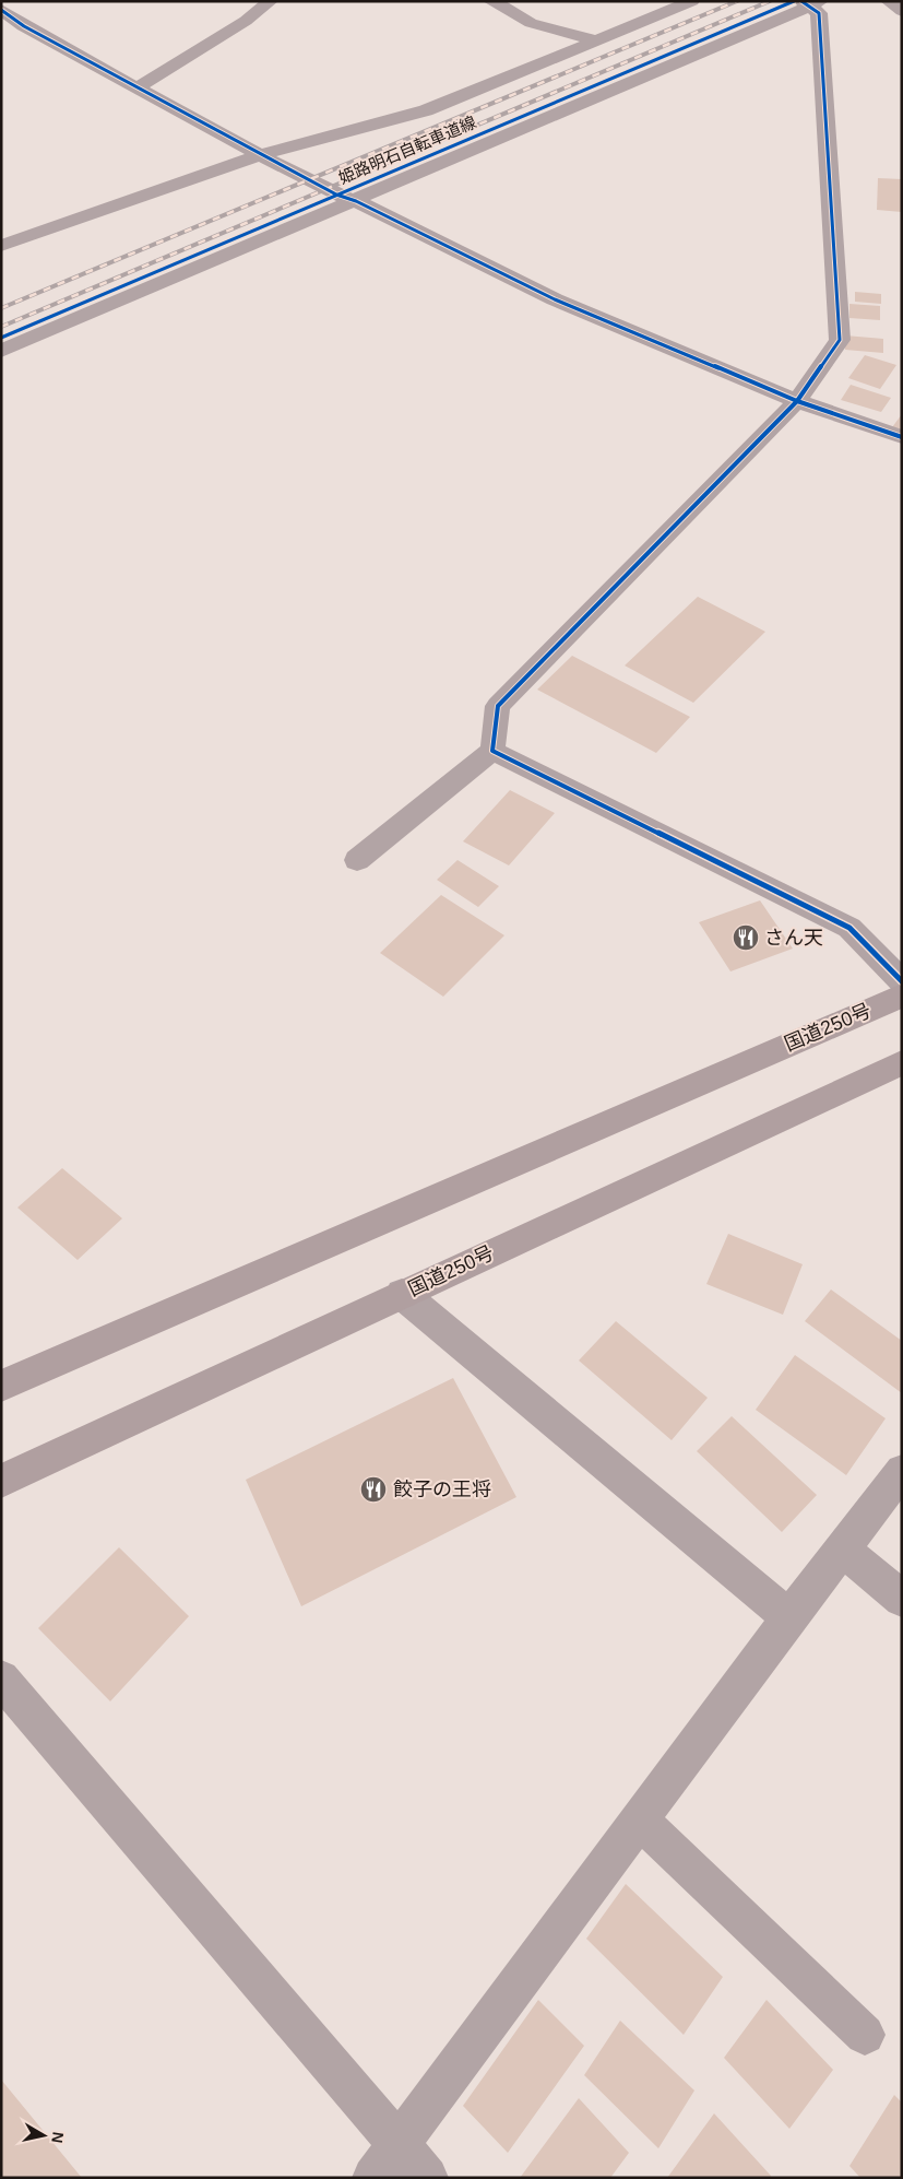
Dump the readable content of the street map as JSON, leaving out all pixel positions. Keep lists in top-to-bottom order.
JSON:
{
  "streets": {
    "highway": ["国道250号"],
    "cycle path": ["姫路明石自転車道線"]
  },
  "places": {
    "restaurant": ["さん天", "餃子の王将"]
  },
  "north": "right"
}
